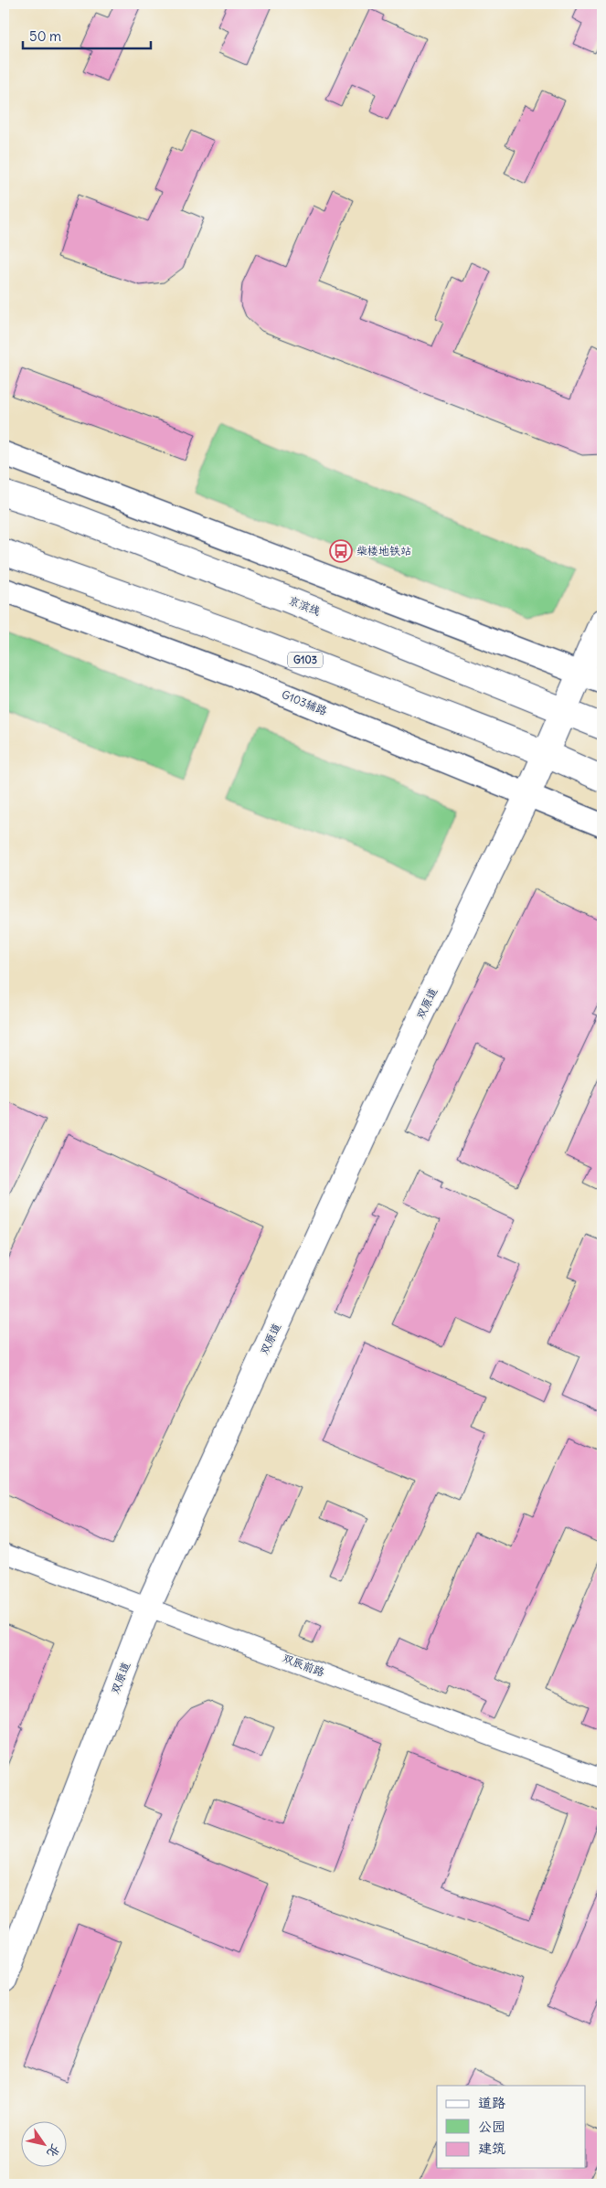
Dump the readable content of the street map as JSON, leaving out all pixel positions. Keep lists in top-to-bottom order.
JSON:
{
  "streets": {
    "main road": ["京滨线", "G103", "双原道"],
    "street": ["G103辅路", "双辰前路"]
  },
  "crossings": [
    ["京滨线", "双原道"],
    ["G103", "双原道"],
    ["G103辅路", "双原道"],
    ["双原道", "双辰前路"]
  ],
  "places": {
    "bus stop": ["柴楼地铁站"]
  },
  "legend": ["道路", "公园", "建筑"],
  "scale_bar": "50 m",
  "north": "bottom right"
}
